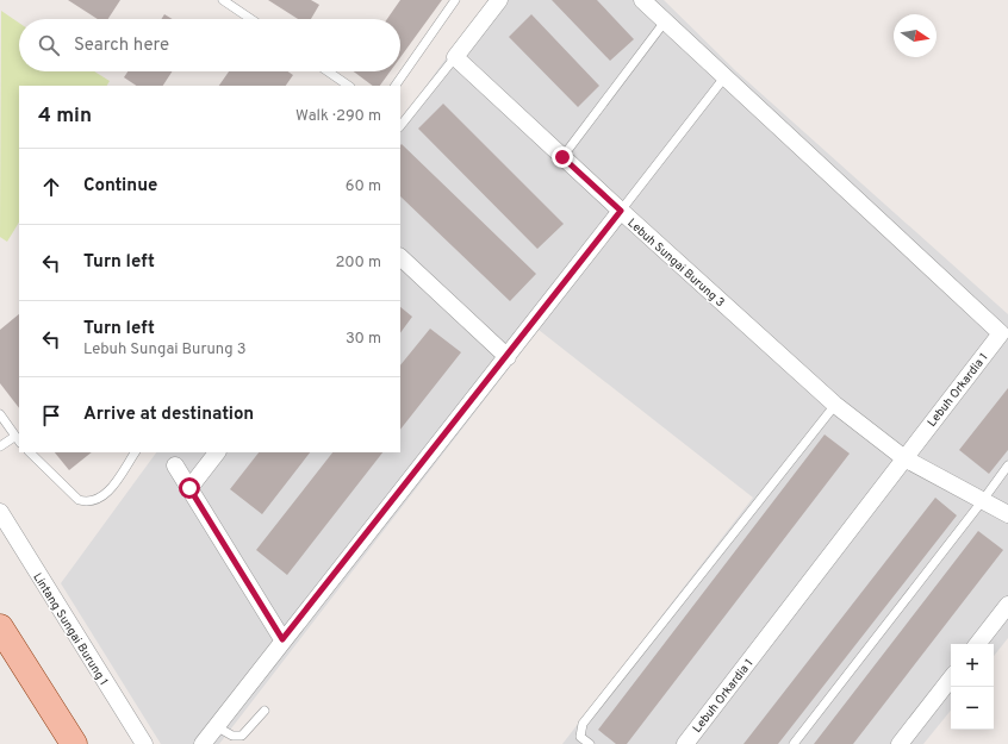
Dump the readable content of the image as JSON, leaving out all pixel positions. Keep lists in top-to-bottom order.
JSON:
{
  "streets": {
    "street": ["Lebuh Sungai Burung 3", "Lebuh Orkardia 1", "Lintang Sungai Burung 1"]
  },
  "crossings": [
    ["Lebuh Sungai Burung 3", "Lebuh Orkardia 1"]
  ],
  "north": "right",
  "page": {
    "search": "Search here",
    "heading": ["4 min", "Walk · 290 m"],
    "list": [
      ["Continue", "60 m"],
      ["Turn left", "200 m"],
      ["Turn left", "Lebuh Sungai Burung 3", "30 m"],
      "Arrive at destination"
    ],
    "map_buttons": ["+", "−"]
  }
}
